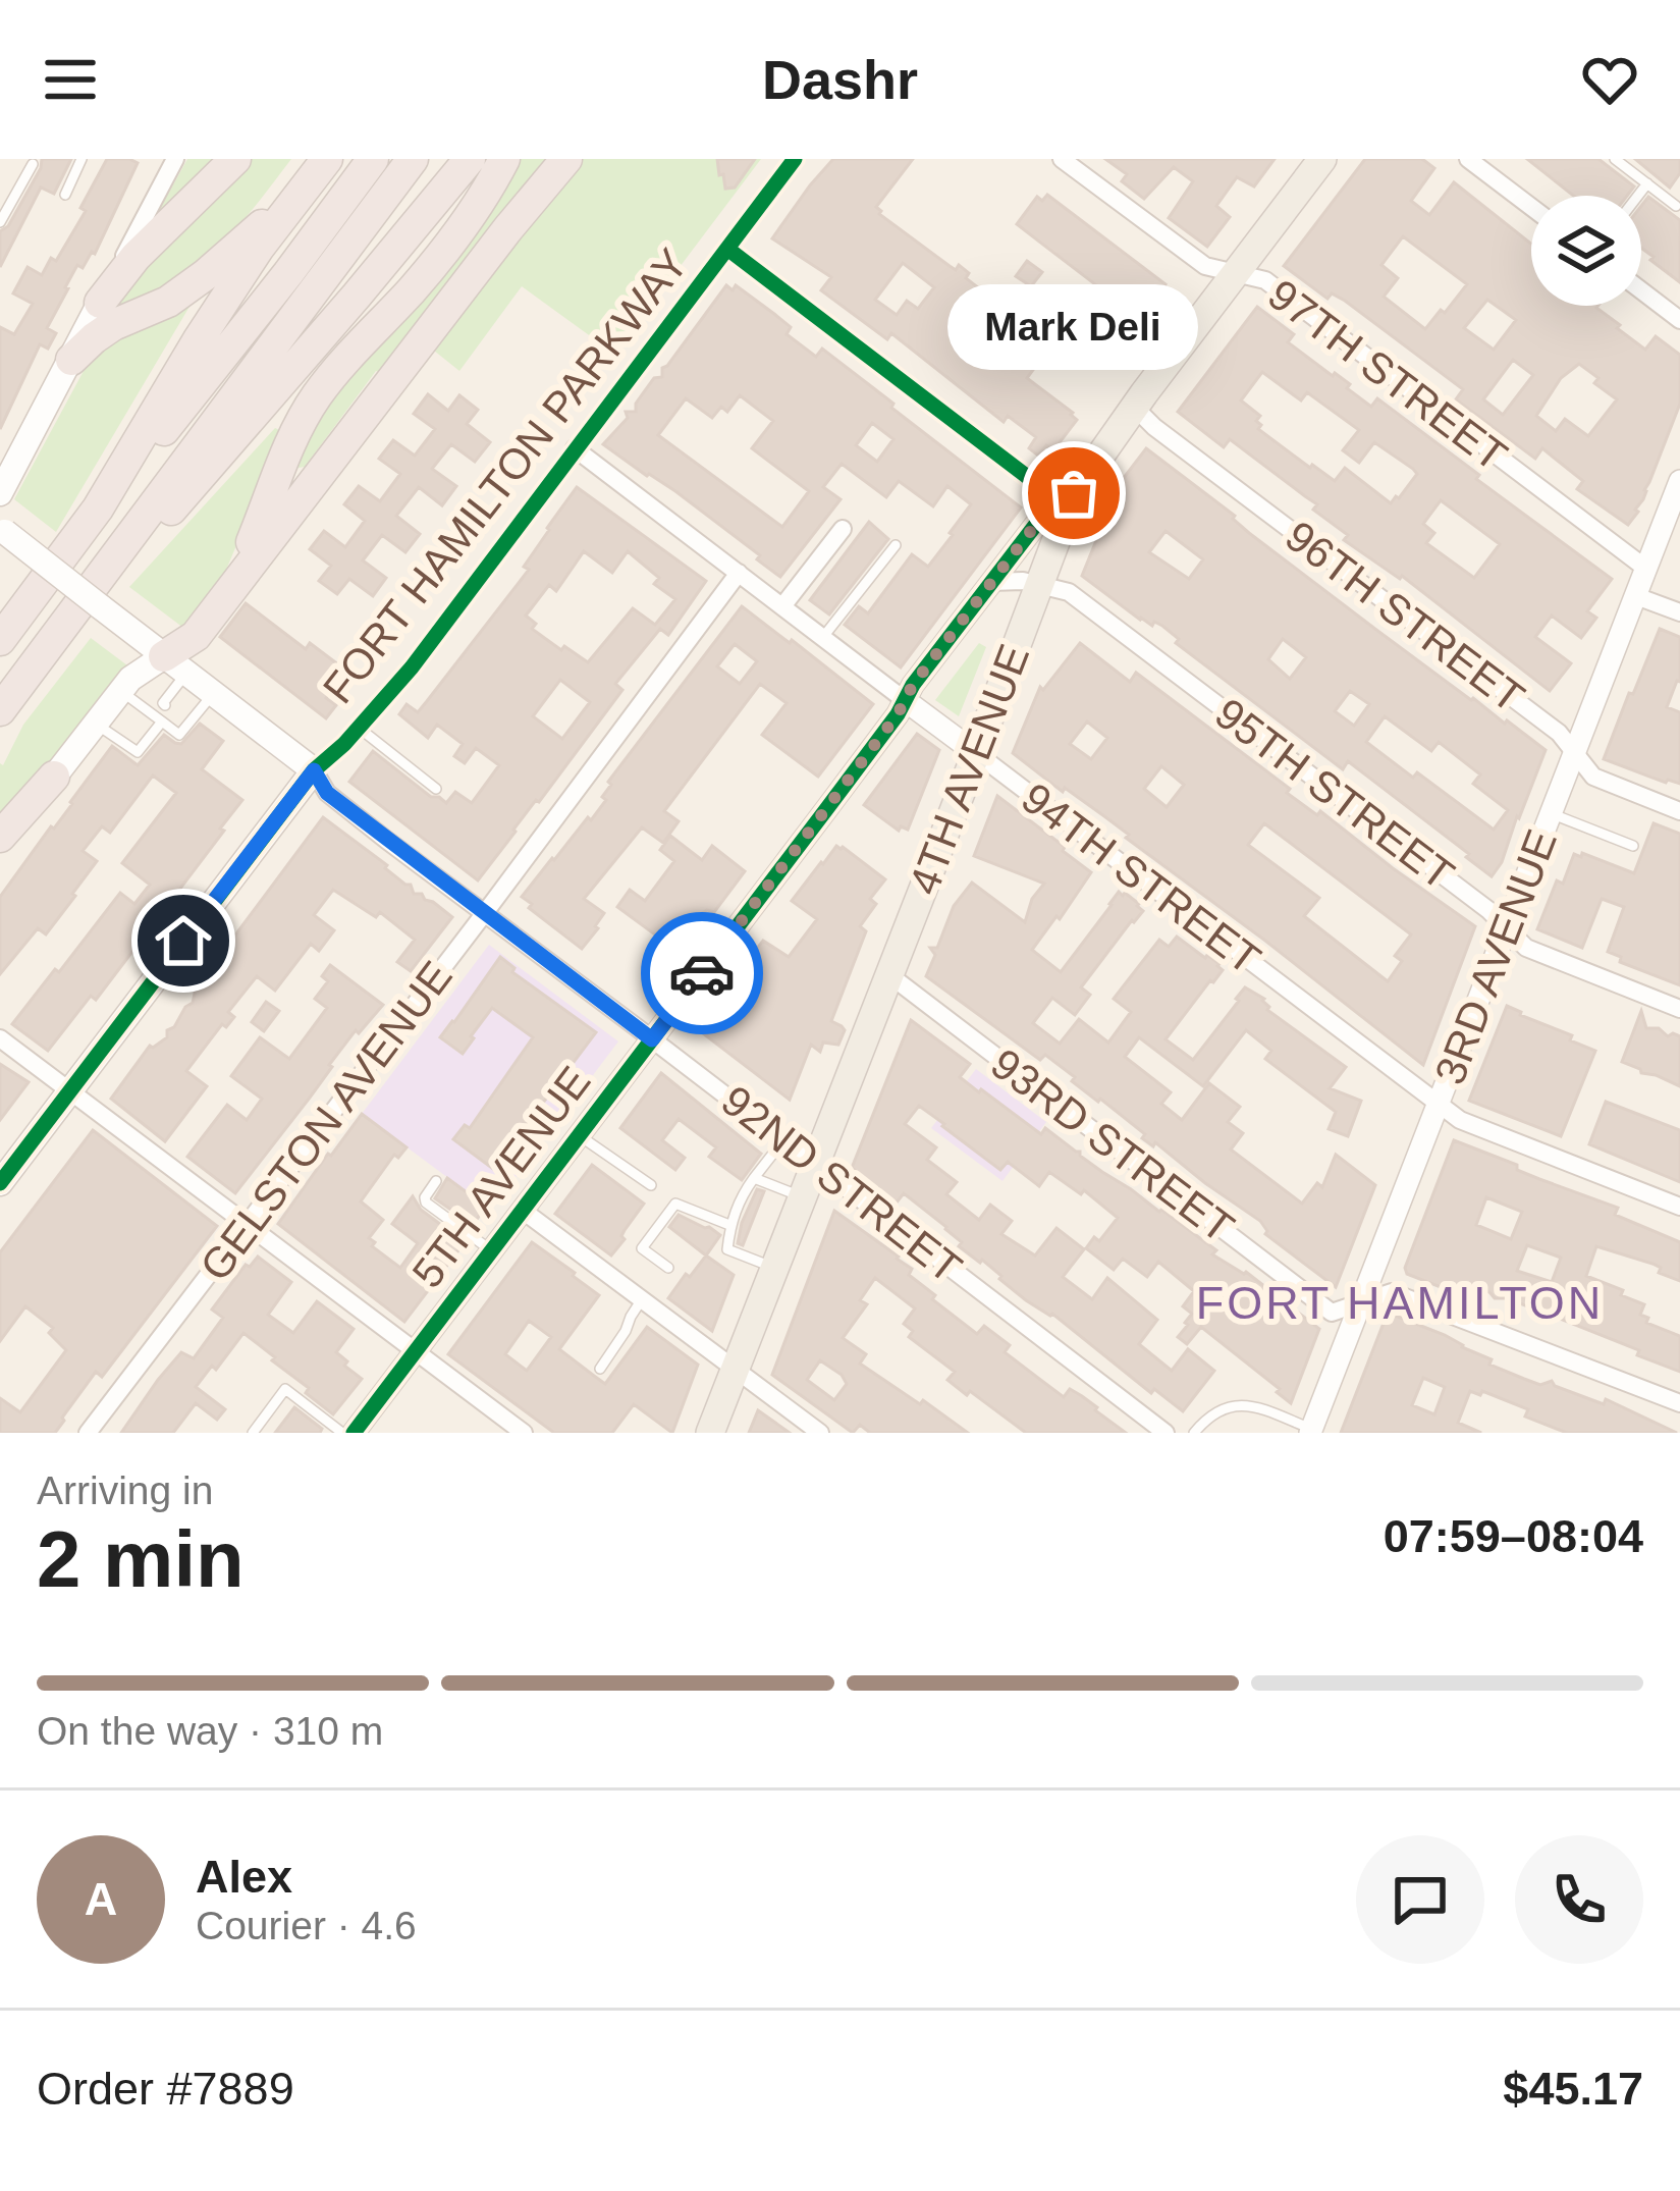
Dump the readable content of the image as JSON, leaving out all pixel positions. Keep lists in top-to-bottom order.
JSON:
{
  "streets": {
    "main road": ["FORT HAMILTON PARKWAY", "4TH AVENUE", "92ND STREET"],
    "street": [
      "97TH STREET",
      "96TH STREET",
      "95TH STREET",
      "94TH STREET",
      "3RD AVENUE",
      "GELSTON AVENUE",
      "93RD STREET",
      "5TH AVENUE"
    ]
  },
  "crossings": [
    ["97TH STREET", "4TH AVENUE"],
    ["97TH STREET", "3RD AVENUE"],
    ["FORT HAMILTON PARKWAY", "94TH STREET"],
    ["FORT HAMILTON PARKWAY", "92ND STREET"],
    ["96TH STREET", "4TH AVENUE"],
    ["96TH STREET", "3RD AVENUE"],
    ["4TH AVENUE", "95TH STREET"],
    ["4TH AVENUE", "94TH STREET"],
    ["4TH AVENUE", "93RD STREET"],
    ["4TH AVENUE", "5TH AVENUE"],
    ["4TH AVENUE", "92ND STREET"],
    ["95TH STREET", "3RD AVENUE"],
    ["95TH STREET", "5TH AVENUE"],
    ["94TH STREET", "3RD AVENUE"],
    ["94TH STREET", "GELSTON AVENUE"],
    ["94TH STREET", "5TH AVENUE"],
    ["3RD AVENUE", "93RD STREET"],
    ["GELSTON AVENUE", "92ND STREET"],
    ["5TH AVENUE", "92ND STREET"]
  ],
  "districts": ["FORT HAMILTON"],
  "places": ["Mark Deli"],
  "page": {
    "header": "Dashr",
    "bubble": "Mark Deli",
    "heading": ["2 min", "Arriving in", "07:59–08:04"],
    "panel": [
      "Alex",
      "Courier · 4.6",
      "Order #7889",
      "$45.17"
    ],
    "bar": "On the way · 310 m",
    "round": "A"
  }
}
